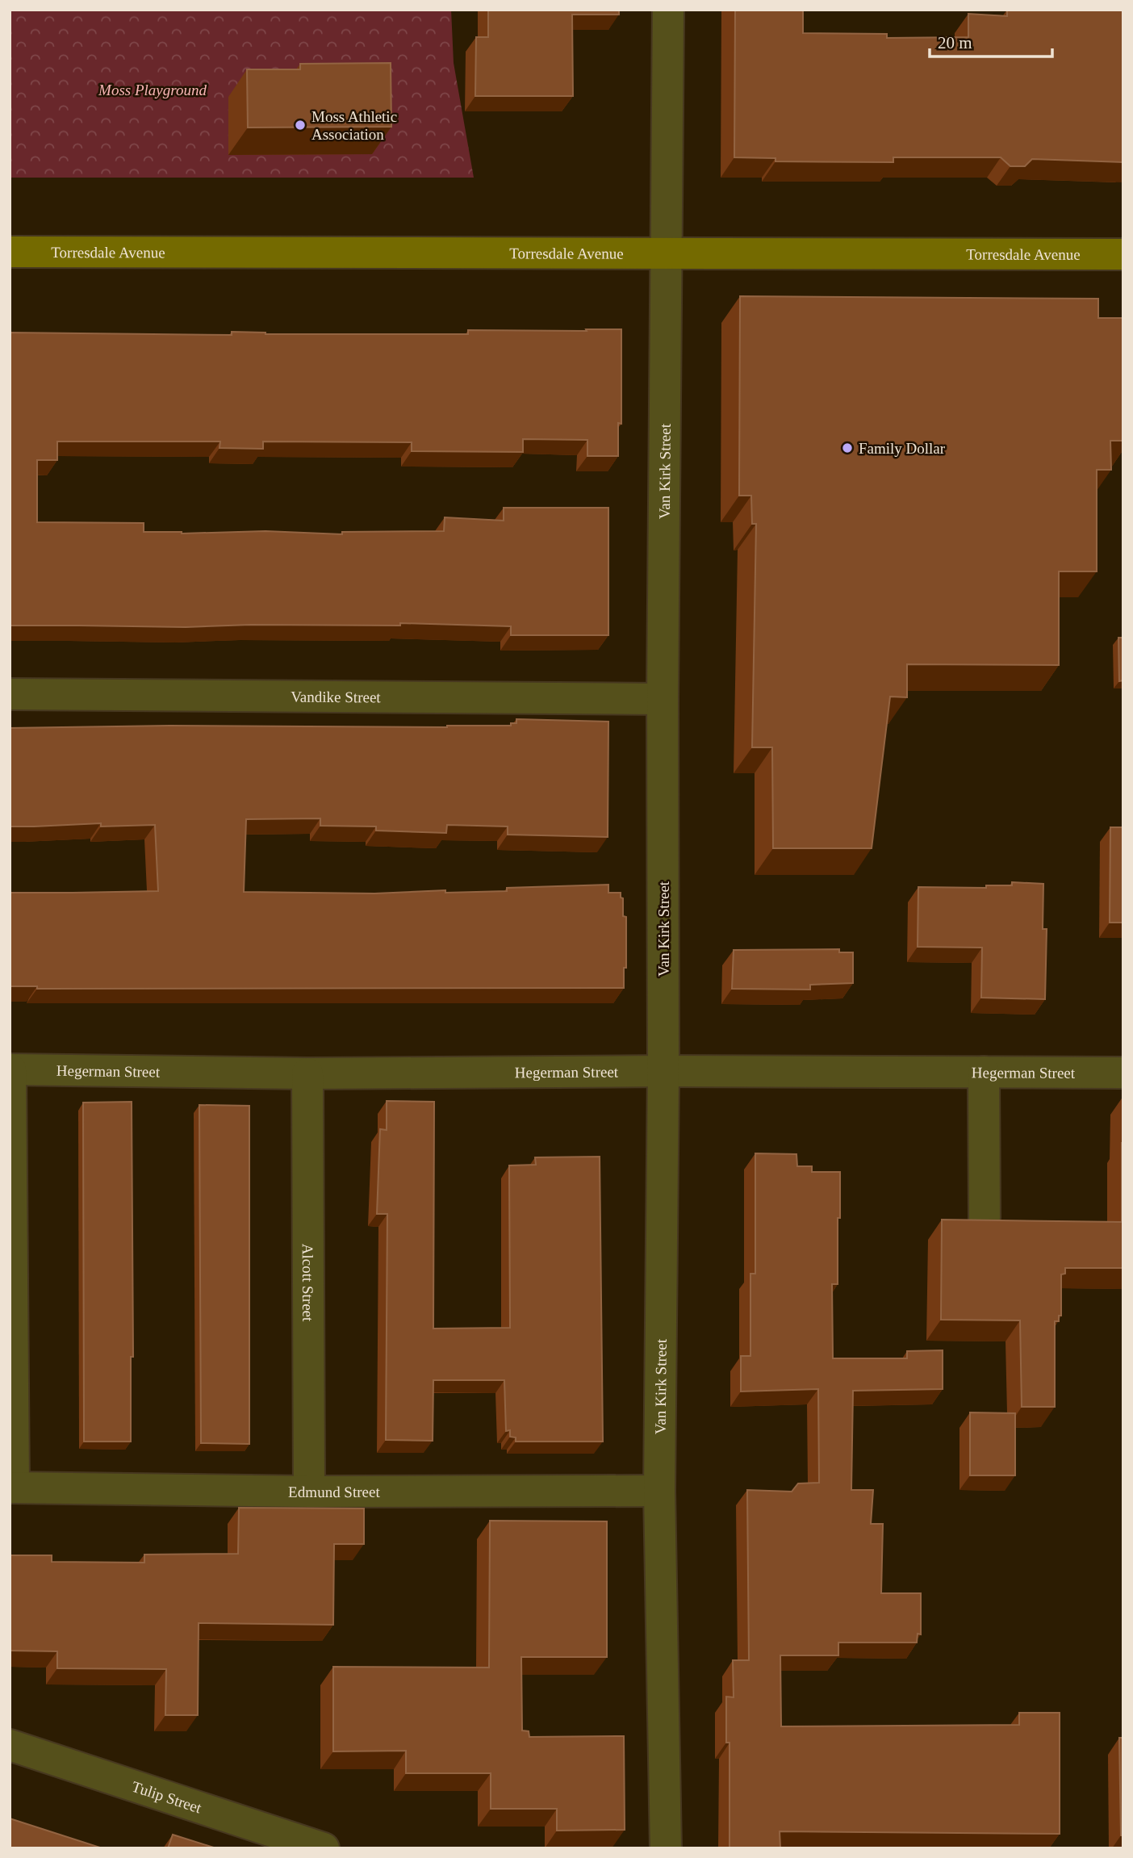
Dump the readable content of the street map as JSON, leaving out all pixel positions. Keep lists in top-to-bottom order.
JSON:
{
  "streets": {
    "street": [
      "Torresdale Avenue",
      "Van Kirk Street",
      "Vandike Street",
      "Hegerman Street",
      "Alcott Street",
      "Edmund Street",
      "Tulip Street"
    ]
  },
  "crossings": [
    ["Torresdale Avenue", "Van Kirk Street"],
    ["Van Kirk Street", "Vandike Street"],
    ["Van Kirk Street", "Hegerman Street"],
    ["Van Kirk Street", "Edmund Street"],
    ["Hegerman Street", "Alcott Street"],
    ["Alcott Street", "Edmund Street"]
  ],
  "parks": ["Moss Playground"],
  "places": ["Moss Athletic Association", "Family Dollar"],
  "scale_bar": "20 m"
}
